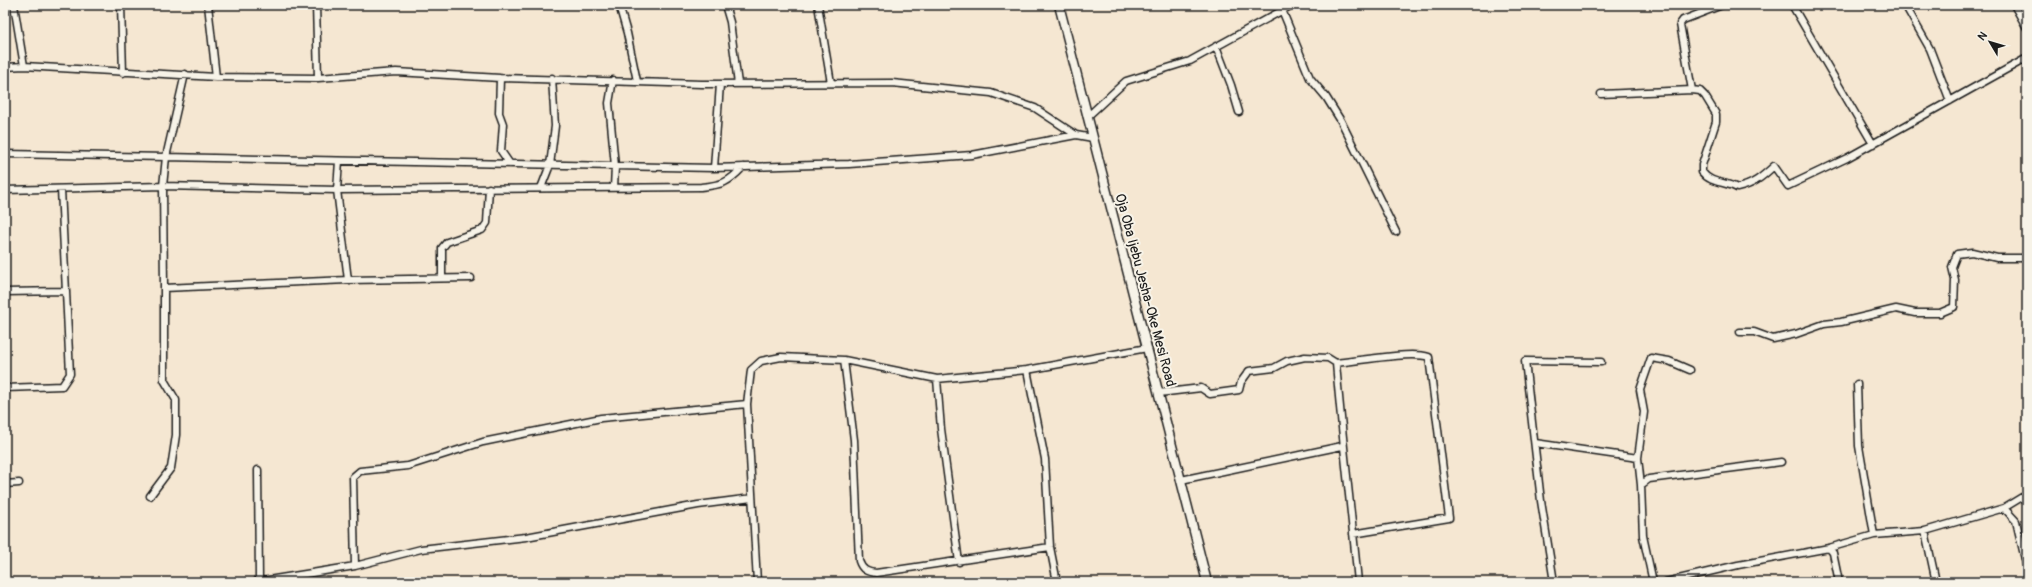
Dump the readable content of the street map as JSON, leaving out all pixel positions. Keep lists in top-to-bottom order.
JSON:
{
  "streets": {
    "main road": ["Oja Oba Ijebu Jesha-Oke Mesi Road"]
  },
  "north": "top left"
}
